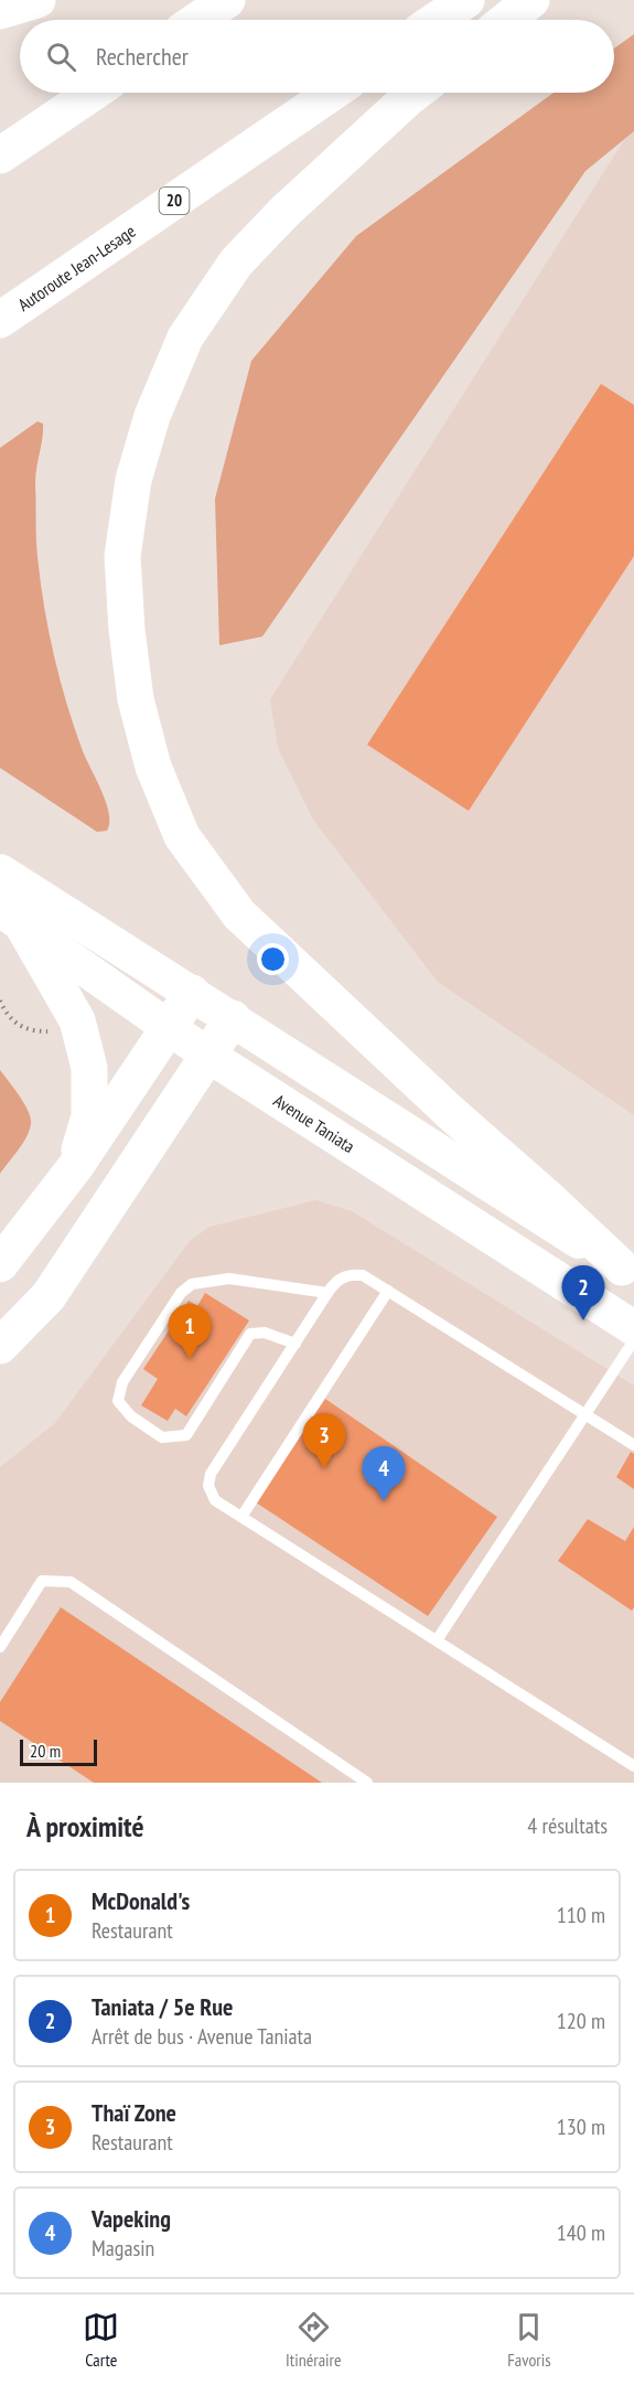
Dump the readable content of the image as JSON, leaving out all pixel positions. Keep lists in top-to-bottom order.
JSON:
{
  "streets": {
    "highway": ["20", "Autoroute Jean-Lesage"],
    "main road": ["Avenue Taniata"]
  },
  "scale_bar": "20 m",
  "page": {
    "search": "Rechercher",
    "pins": [
      "2",
      "1",
      "3",
      "4"
    ],
    "scale": "20 m",
    "heading": ["À proximité", "4 résultats"],
    "list": [
      {
        "mark": "1",
        "name": "McDonald's",
        "note": "Restaurant",
        "value": "110 m"
      },
      {
        "mark": "2",
        "name": "Taniata / 5e Rue",
        "note": "Arrêt de bus · Avenue Taniata",
        "value": "120 m"
      },
      {
        "mark": "3",
        "name": "Thaï Zone",
        "note": "Restaurant",
        "value": "130 m"
      },
      {
        "mark": "4",
        "name": "Vapeking",
        "note": "Magasin",
        "value": "140 m"
      }
    ],
    "nav": ["Carte", "Itinéraire", "Favoris"]
  }
}
